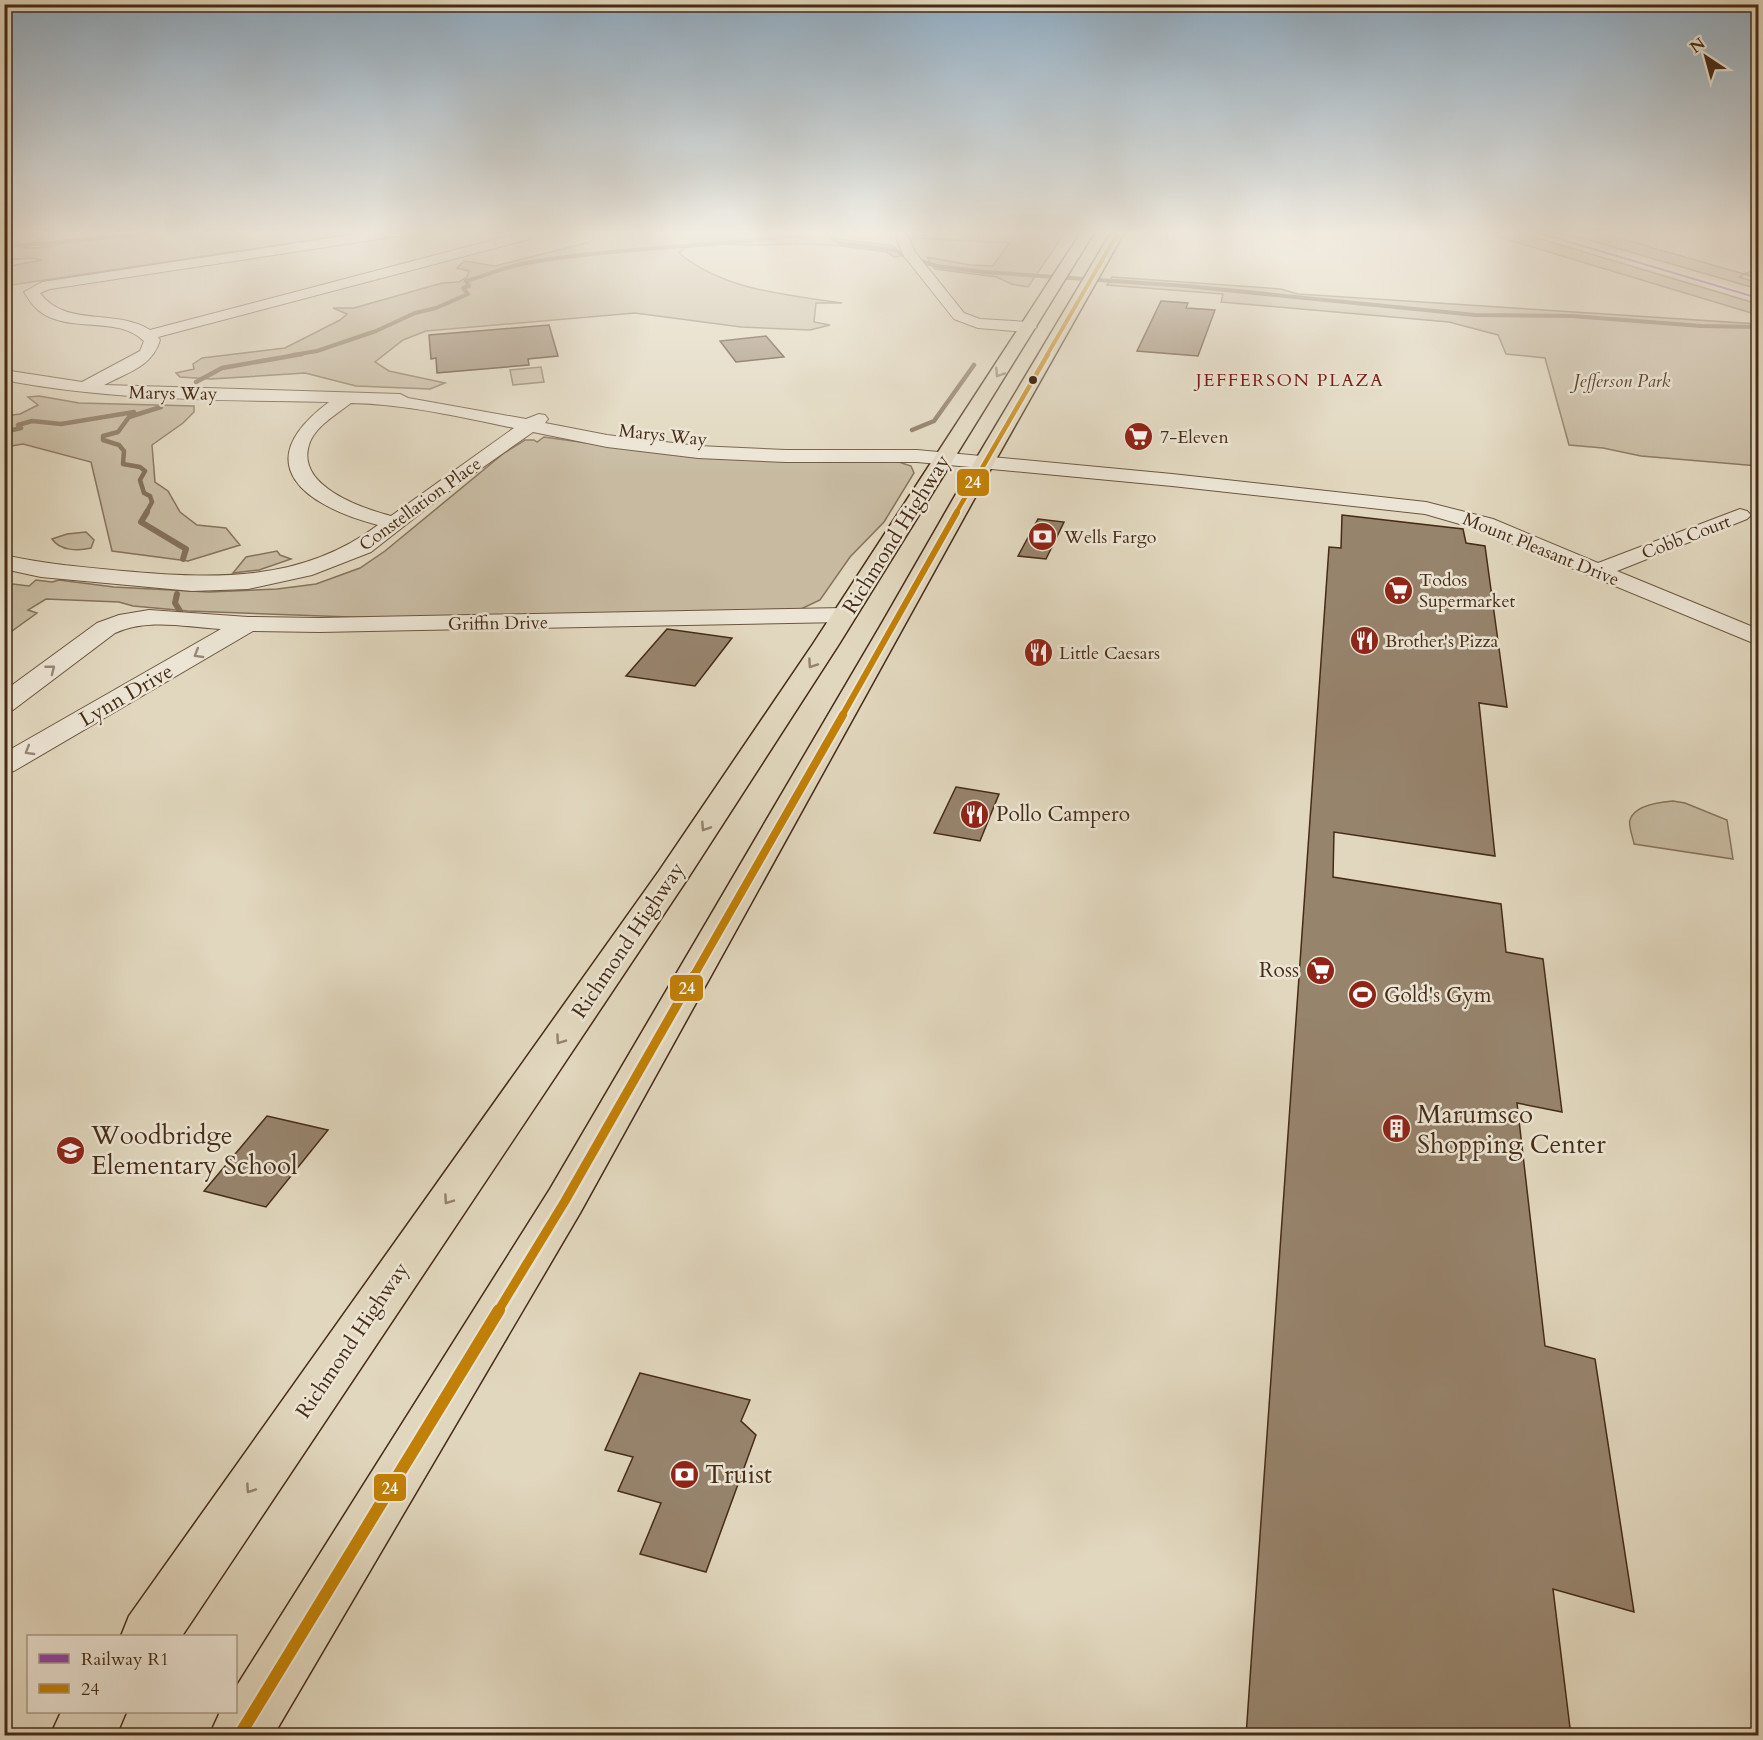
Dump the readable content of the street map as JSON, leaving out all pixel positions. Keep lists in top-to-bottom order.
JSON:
{
  "streets": {
    "main road": ["Richmond Highway"],
    "street": [
      "Marys Way",
      "Constellation Place",
      "Cobb Court",
      "Mount Pleasant Drive",
      "Griffin Drive",
      "Lynn Drive"
    ]
  },
  "crossings": [
    ["Marys Way", "Constellation Place"],
    ["Marys Way", "Richmond Highway"],
    ["Marys Way", "Mount Pleasant Drive"],
    ["Richmond Highway", "Mount Pleasant Drive"],
    ["Richmond Highway", "Griffin Drive"],
    ["Cobb Court", "Mount Pleasant Drive"],
    ["Griffin Drive", "Lynn Drive"]
  ],
  "one_way": ["Lynn Drive"],
  "districts": ["JEFFERSON PLAZA"],
  "parks": ["Jefferson Park"],
  "places": {
    "supermarket": ["7-Eleven", "Todos Supermarket", "Ross"],
    "bank": ["Wells Fargo", "Truist"],
    "restaurant": ["Brother's Pizza", "Little Caesars", "Pollo Campero"],
    "sports": ["Gold's Gym"],
    "building": ["Marumsco Shopping Center"],
    "school or university": ["Woodbridge Elementary School"]
  },
  "lines": ["transit line 24"],
  "legend": ["Railway R1", "24"],
  "north": "top left"
}
